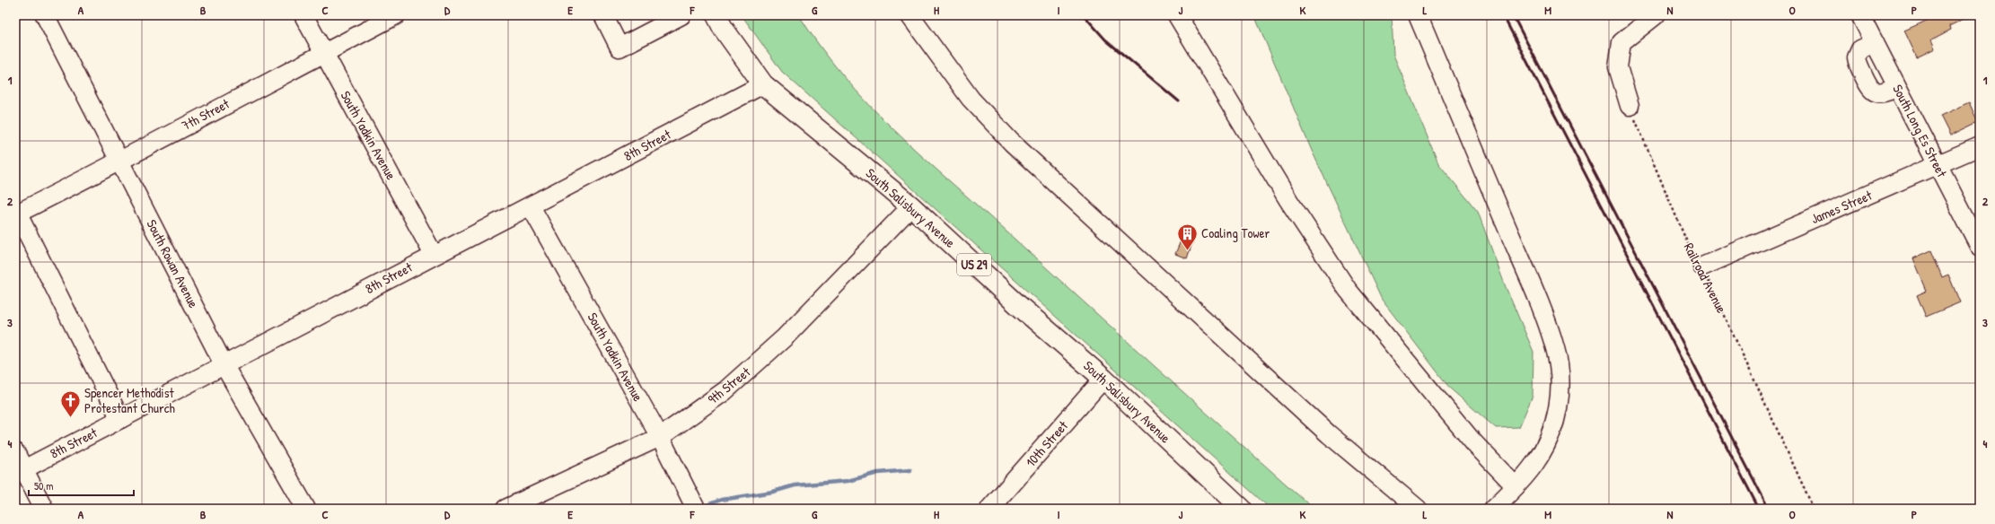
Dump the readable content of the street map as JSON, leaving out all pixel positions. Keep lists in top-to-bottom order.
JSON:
{
  "streets": {
    "main road": ["South Salisbury Avenue", "US 29"],
    "street": [
      "7th Street",
      "South Long Es Street",
      "South Yadkin Avenue",
      "8th Street",
      "James Street",
      "South Rowan Avenue",
      "9th Street",
      "10th Street"
    ],
    "path": ["Railroad Avenue"]
  },
  "crossings": [
    ["7th Street", "South Yadkin Avenue"],
    ["7th Street", "South Rowan Avenue"],
    ["South Long Es Street", "James Street"],
    ["South Yadkin Avenue", "8th Street"],
    ["South Yadkin Avenue", "9th Street"],
    ["8th Street", "South Salisbury Avenue"],
    ["8th Street", "South Rowan Avenue"],
    ["James Street", "Railroad Avenue"],
    ["South Salisbury Avenue", "9th Street"],
    ["South Salisbury Avenue", "10th Street"]
  ],
  "places": {
    "building": ["Coaling Tower"],
    "church": ["Spencer Methodist Protestant Church"]
  },
  "scale_bar": "50 m",
  "grid": {
    "columns": [
      "A",
      "B",
      "C",
      "D",
      "E",
      "F",
      "G",
      "H",
      "I",
      "J",
      "K",
      "L",
      "M",
      "N",
      "O",
      "P"
    ],
    "rows": [
      "1",
      "2",
      "3",
      "4"
    ]
  }
}
